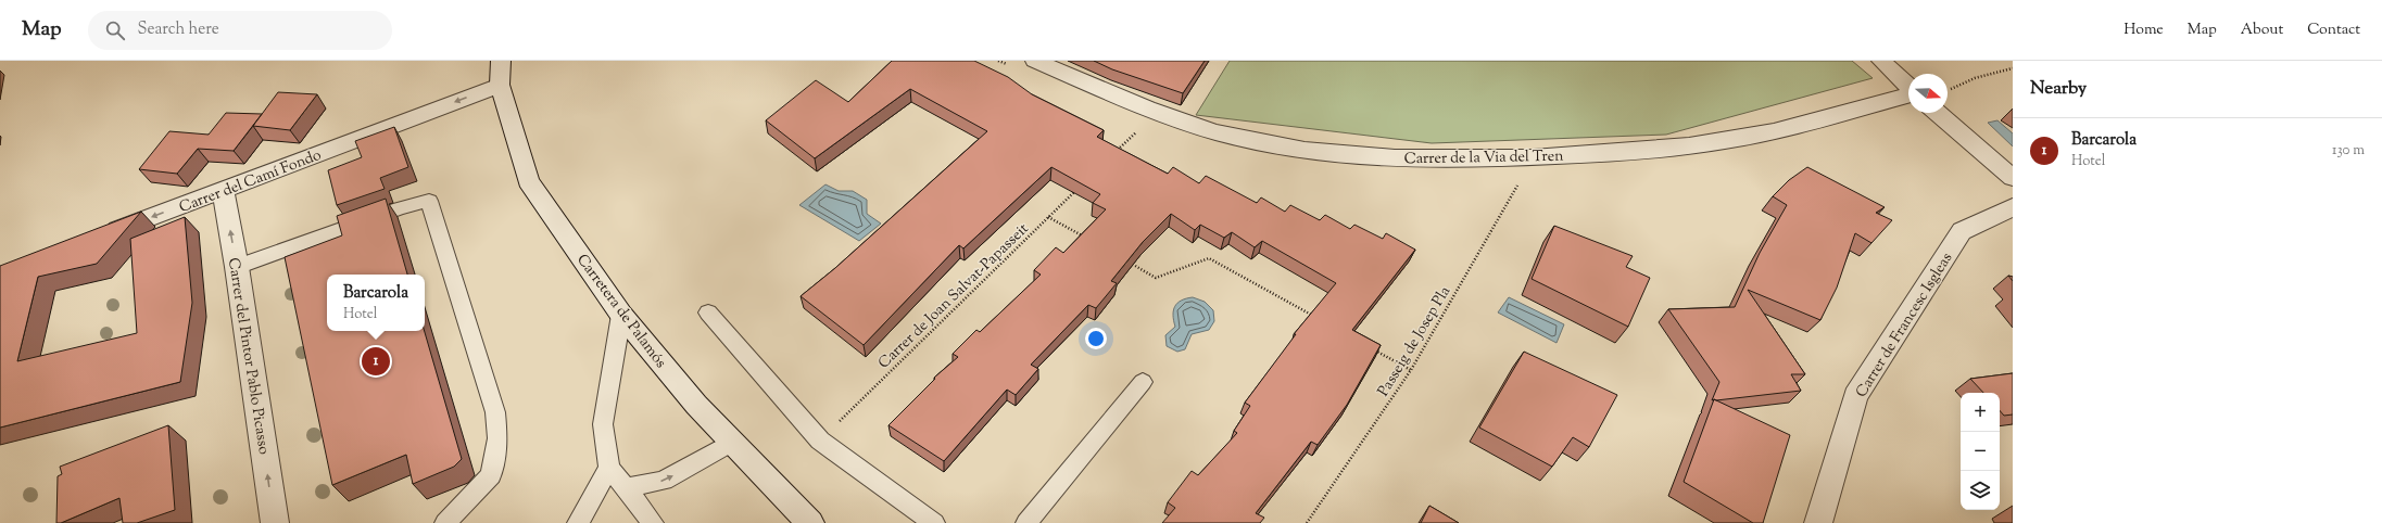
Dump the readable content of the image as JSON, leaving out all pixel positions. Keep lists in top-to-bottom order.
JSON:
{
  "streets": {
    "street": [
      "Carrer de la Via del Tren",
      "Carrer del Camí Fondo",
      "Carretera de Palamós",
      "Carrer de Francesc Isgleas",
      "Carrer del Pintor Pablo Picasso"
    ],
    "path": ["Carrer de Joan Salvat-Papasseit", "Passeig de Josep Pla"]
  },
  "crossings": [
    ["Carrer del Camí Fondo", "Carretera de Palamós"],
    ["Carrer del Camí Fondo", "Carrer del Pintor Pablo Picasso"]
  ],
  "one_way": ["Carrer del Camí Fondo", "Carrer del Pintor Pablo Picasso"],
  "north": "right",
  "page": {
    "header": "Map",
    "search": "Search here",
    "nav": [
      "Home",
      "Map",
      "About",
      "Contact"
    ],
    "heading": "Nearby",
    "list": [
      {
        "mark": "1",
        "name": "Barcarola",
        "note": "Hotel",
        "value": "130 m"
      }
    ],
    "popup": ["Barcarola", "Hotel"],
    "pins": "1",
    "map_buttons": ["+", "−"]
  }
}
